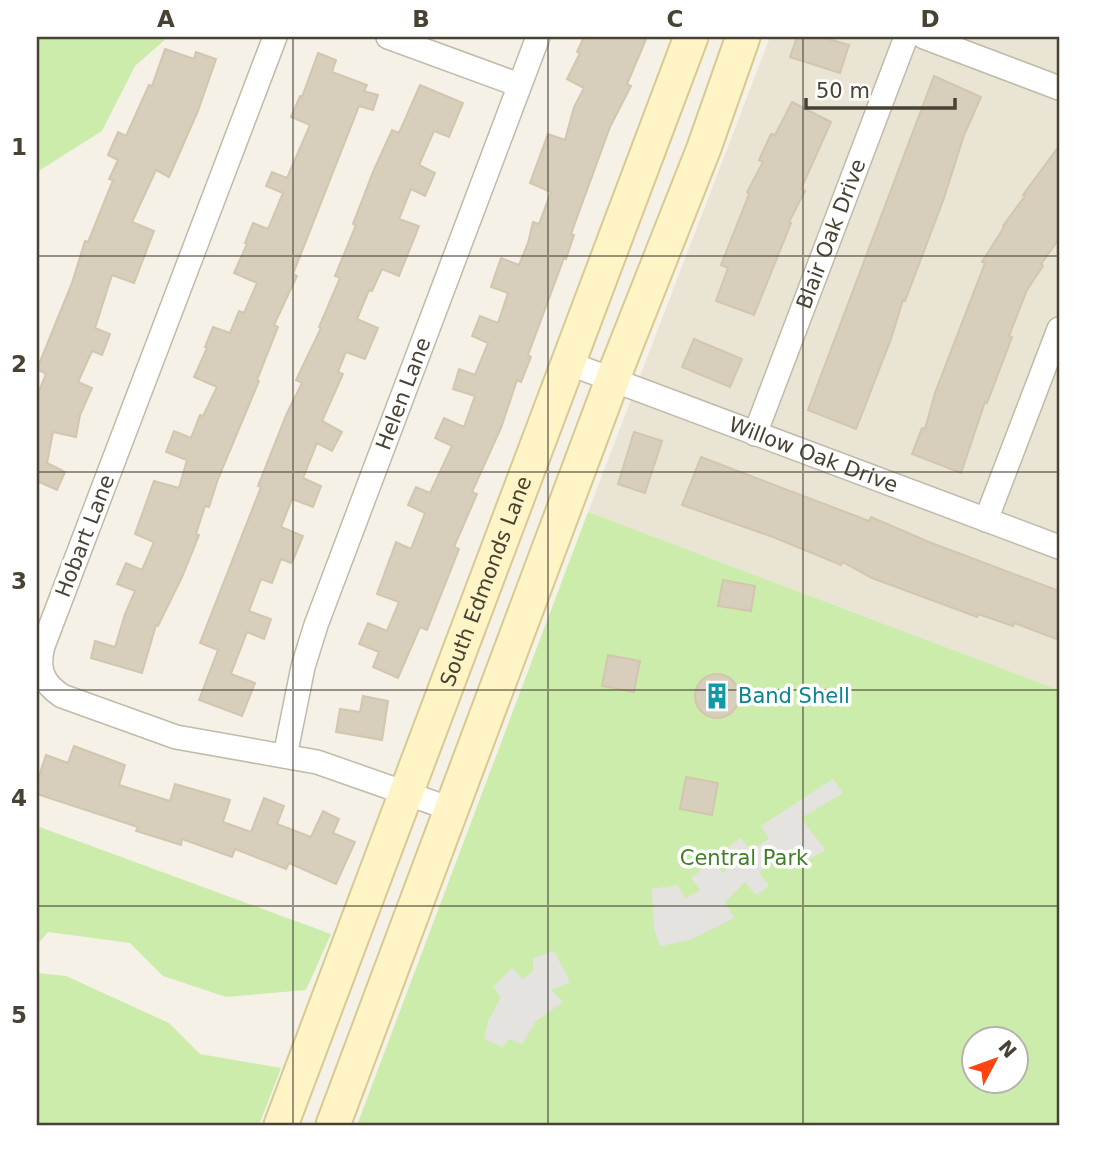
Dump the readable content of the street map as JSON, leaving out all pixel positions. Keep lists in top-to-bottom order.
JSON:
{
  "streets": {
    "main road": ["South Edmonds Lane"],
    "street": [
      "Blair Oak Drive",
      "Helen Lane",
      "Willow Oak Drive",
      "Hobart Lane"
    ]
  },
  "crossings": [
    ["Blair Oak Drive", "Willow Oak Drive"],
    ["Helen Lane", "Hobart Lane"],
    ["Willow Oak Drive", "South Edmonds Lane"],
    ["Hobart Lane", "South Edmonds Lane"]
  ],
  "parks": ["Central Park"],
  "places": {
    "building": ["Band Shell"]
  },
  "scale_bar": "50 m",
  "north": "top right",
  "grid": {
    "columns": [
      "A",
      "B",
      "C",
      "D"
    ],
    "rows": [
      "1",
      "2",
      "3",
      "4",
      "5"
    ]
  }
}
